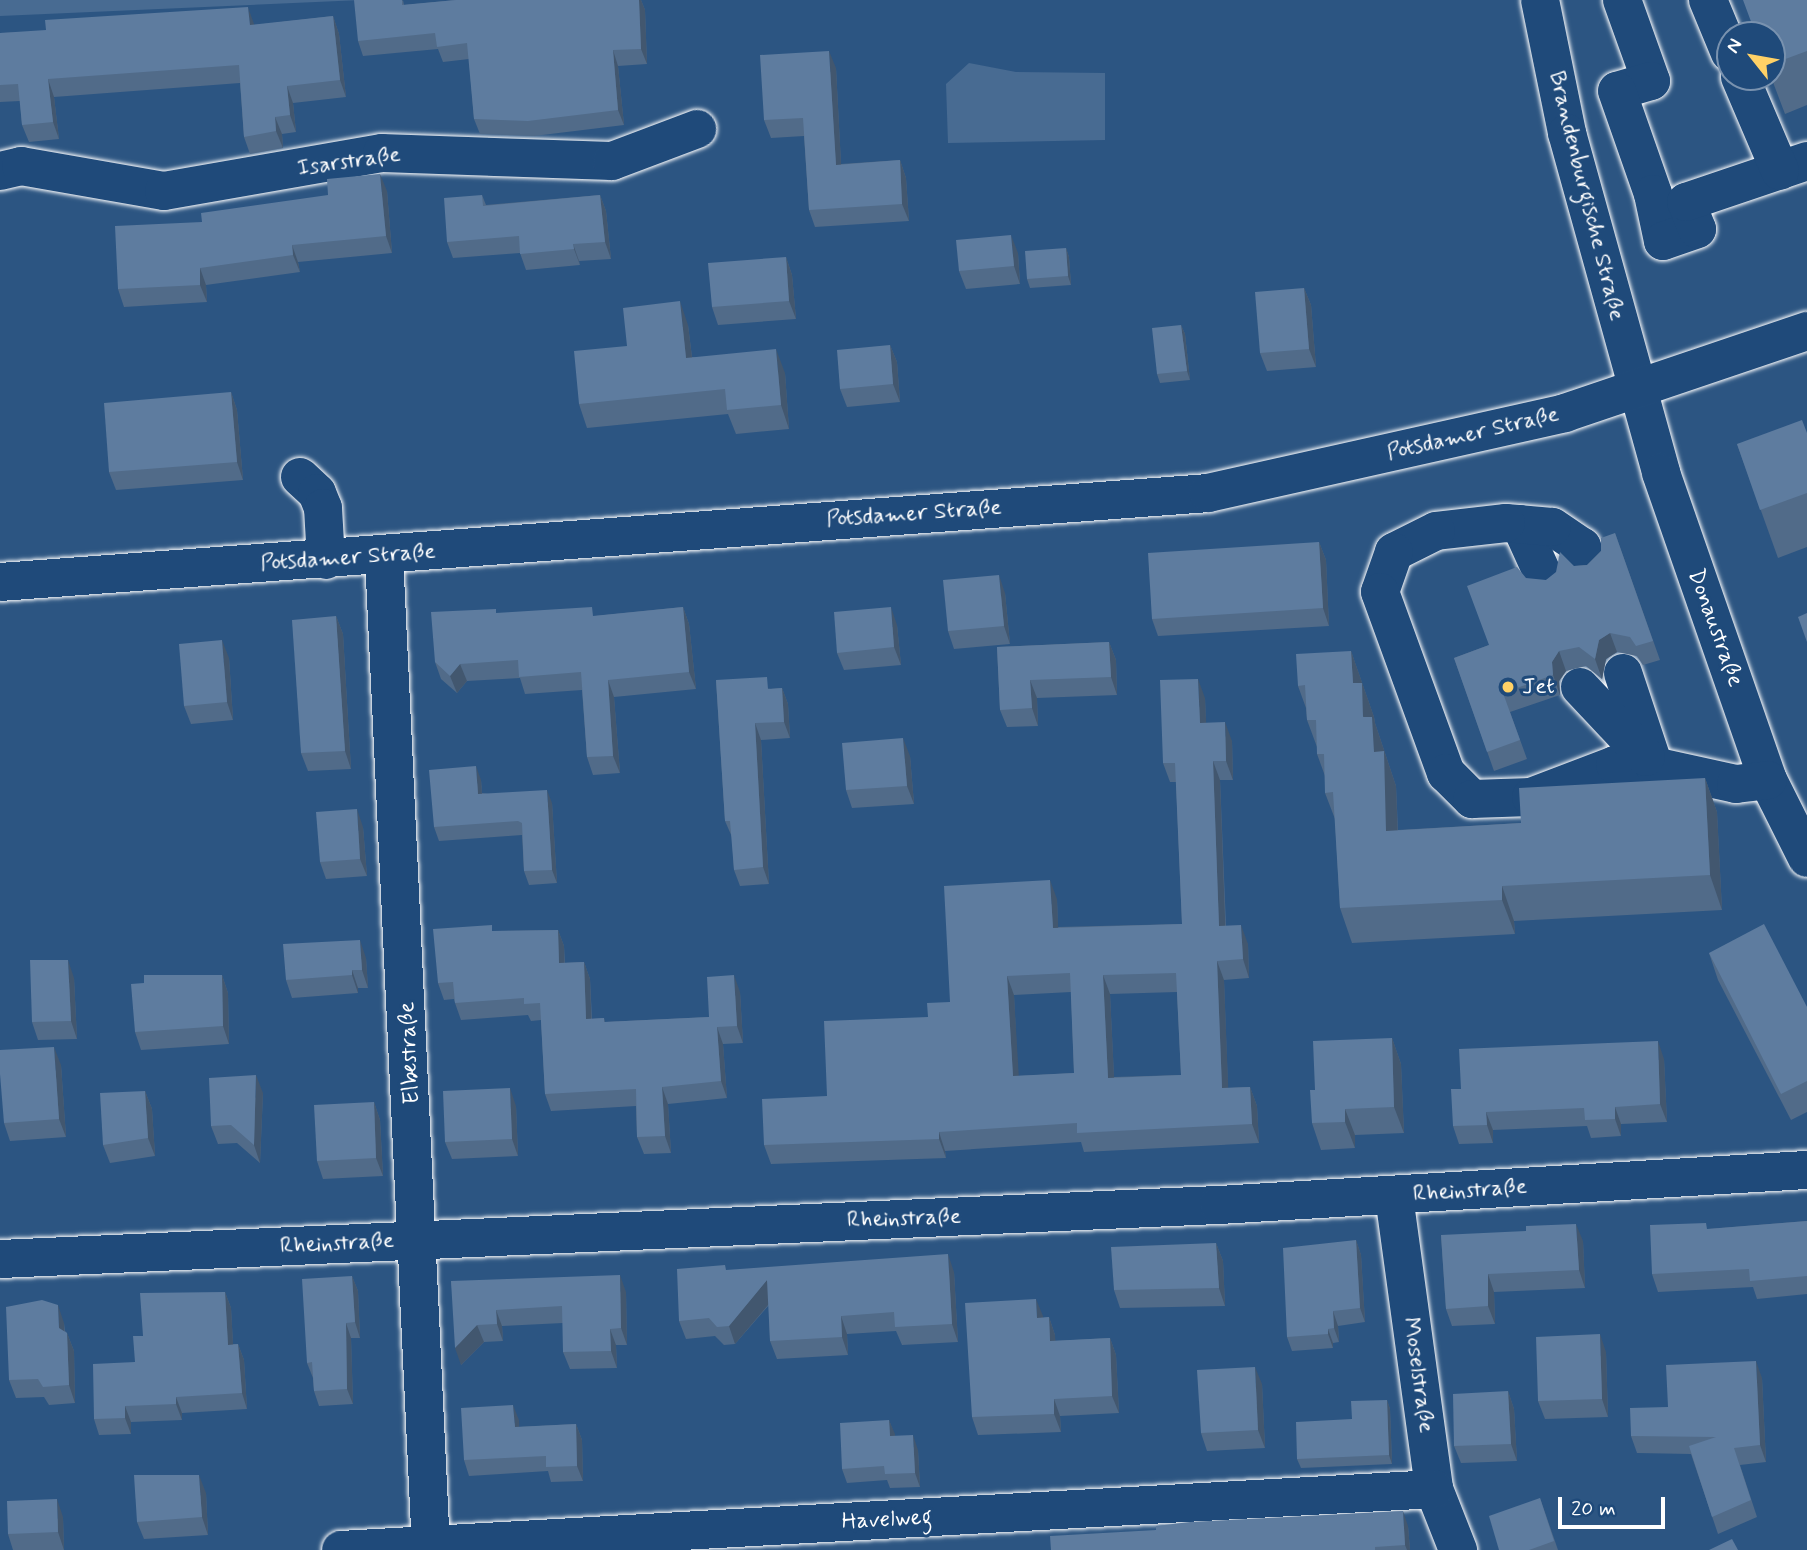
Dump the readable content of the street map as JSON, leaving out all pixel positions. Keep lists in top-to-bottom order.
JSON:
{
  "streets": {
    "street": [
      "Isarstraße",
      "Brandenburgische Straße",
      "Potsdamer Straße",
      "Donaustraße",
      "Elbestraße",
      "Rheinstraße",
      "Moselstraße",
      "Havelweg"
    ]
  },
  "crossings": [
    ["Brandenburgische Straße", "Potsdamer Straße"],
    ["Brandenburgische Straße", "Donaustraße"],
    ["Potsdamer Straße", "Donaustraße"],
    ["Potsdamer Straße", "Elbestraße"],
    ["Elbestraße", "Rheinstraße"],
    ["Elbestraße", "Havelweg"],
    ["Rheinstraße", "Moselstraße"],
    ["Moselstraße", "Havelweg"]
  ],
  "places": ["Jet"],
  "scale_bar": "20 m",
  "north": "top left"
}
